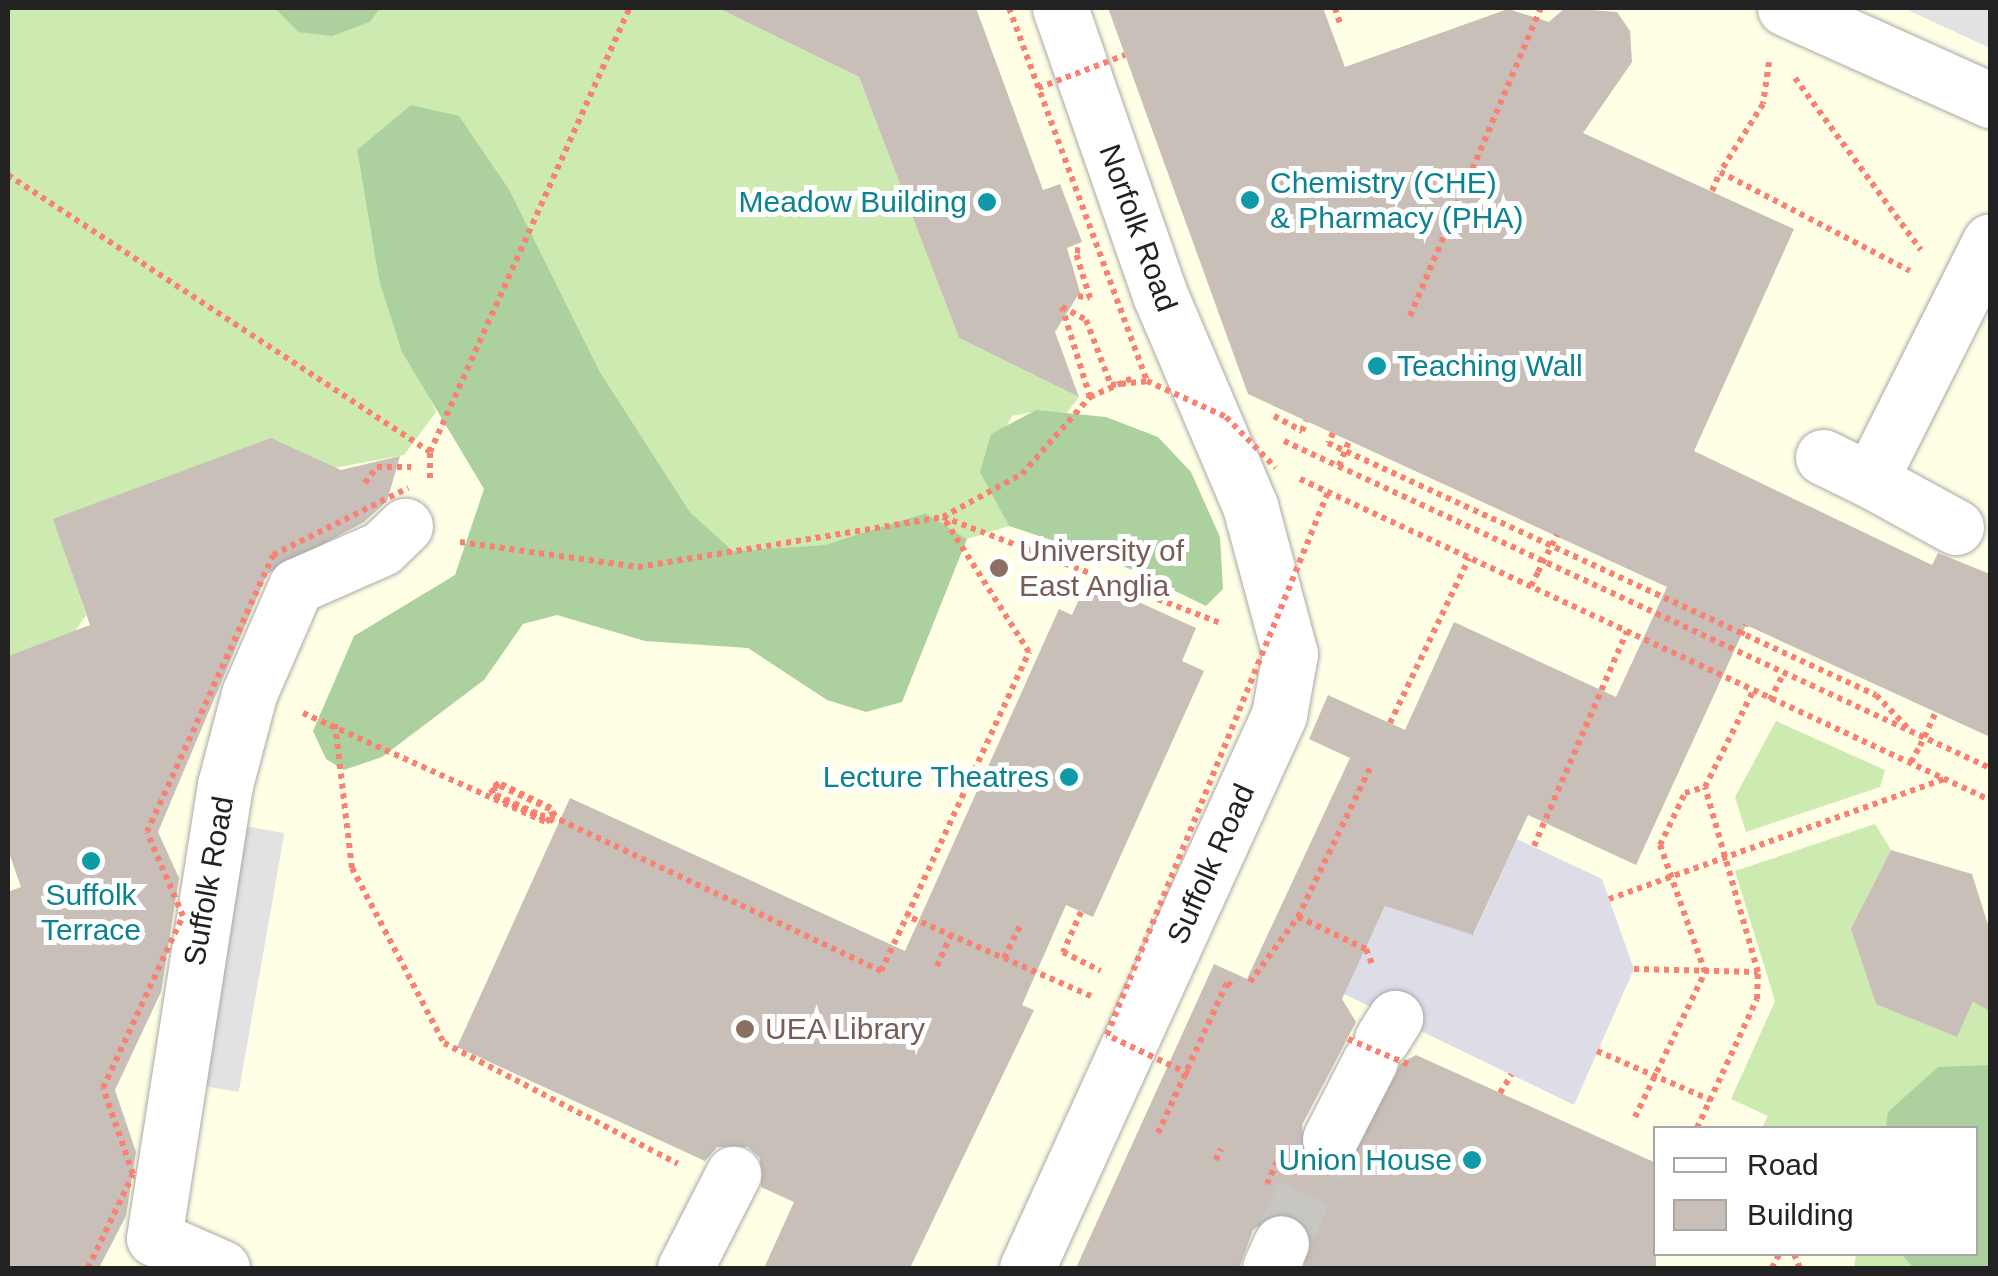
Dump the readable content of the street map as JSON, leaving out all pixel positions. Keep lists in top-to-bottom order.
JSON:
{
  "streets": {
    "street": ["Norfolk Road", "Suffolk Road"]
  },
  "crossings": [
    ["Norfolk Road", "Suffolk Road"]
  ],
  "places": [
    "Chemistry (CHE) & Pharmacy (PHA)",
    "Meadow Building",
    "Teaching Wall",
    "University of East Anglia",
    "Lecture Theatres",
    "Suffolk Terrace",
    "UEA Library",
    "Union House"
  ],
  "legend": ["Road", "Building"]
}
